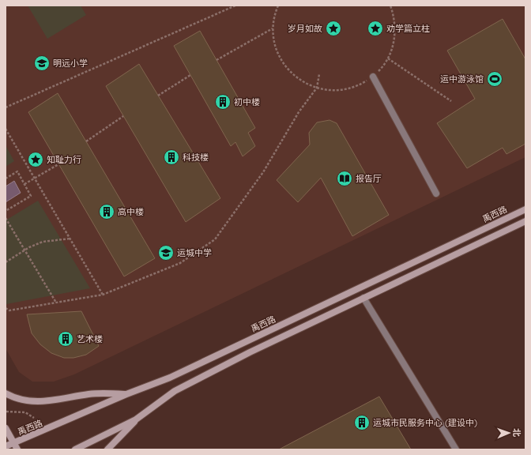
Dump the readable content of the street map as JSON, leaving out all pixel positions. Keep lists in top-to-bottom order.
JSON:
{
  "streets": {
    "main road": ["禹西路"]
  },
  "places": {
    "place": ["岁月如故", "劝学篇立柱", "知耻力行"],
    "school or university": ["明远小学", "运城中学"],
    "sports": ["运中游泳馆"],
    "building": [
      "初中楼",
      "科技楼",
      "高中楼",
      "艺术楼",
      "运城市民服务中心 (建设中)"
    ],
    "library": ["报告厅"]
  },
  "north": "right"
}
